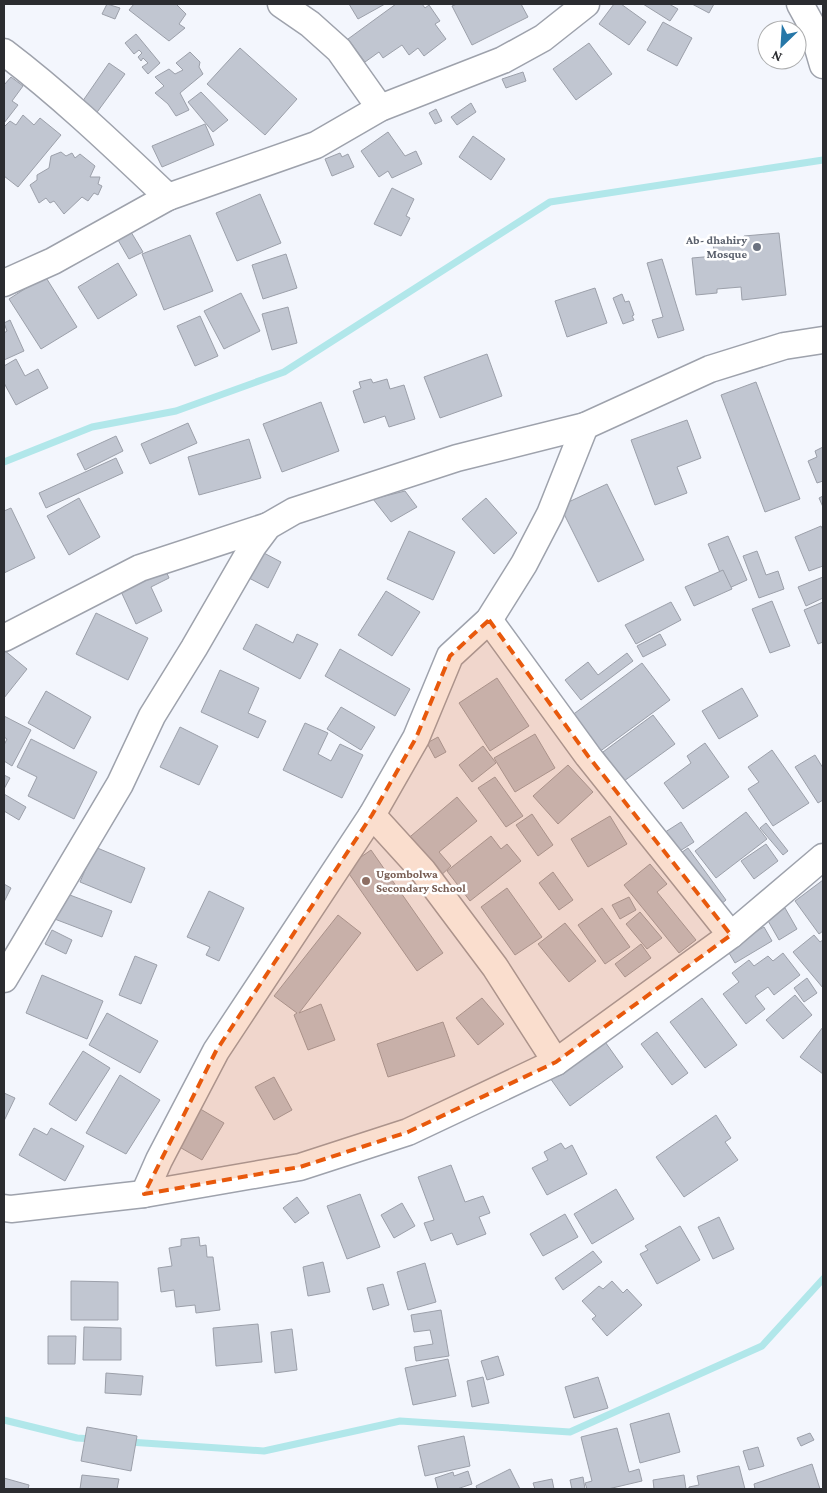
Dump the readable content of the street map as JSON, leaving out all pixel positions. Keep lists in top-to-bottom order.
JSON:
{
  "places": ["Ab- dhahiry Mosque", "Ugombolwa Secondary School"],
  "north": "bottom left"
}
